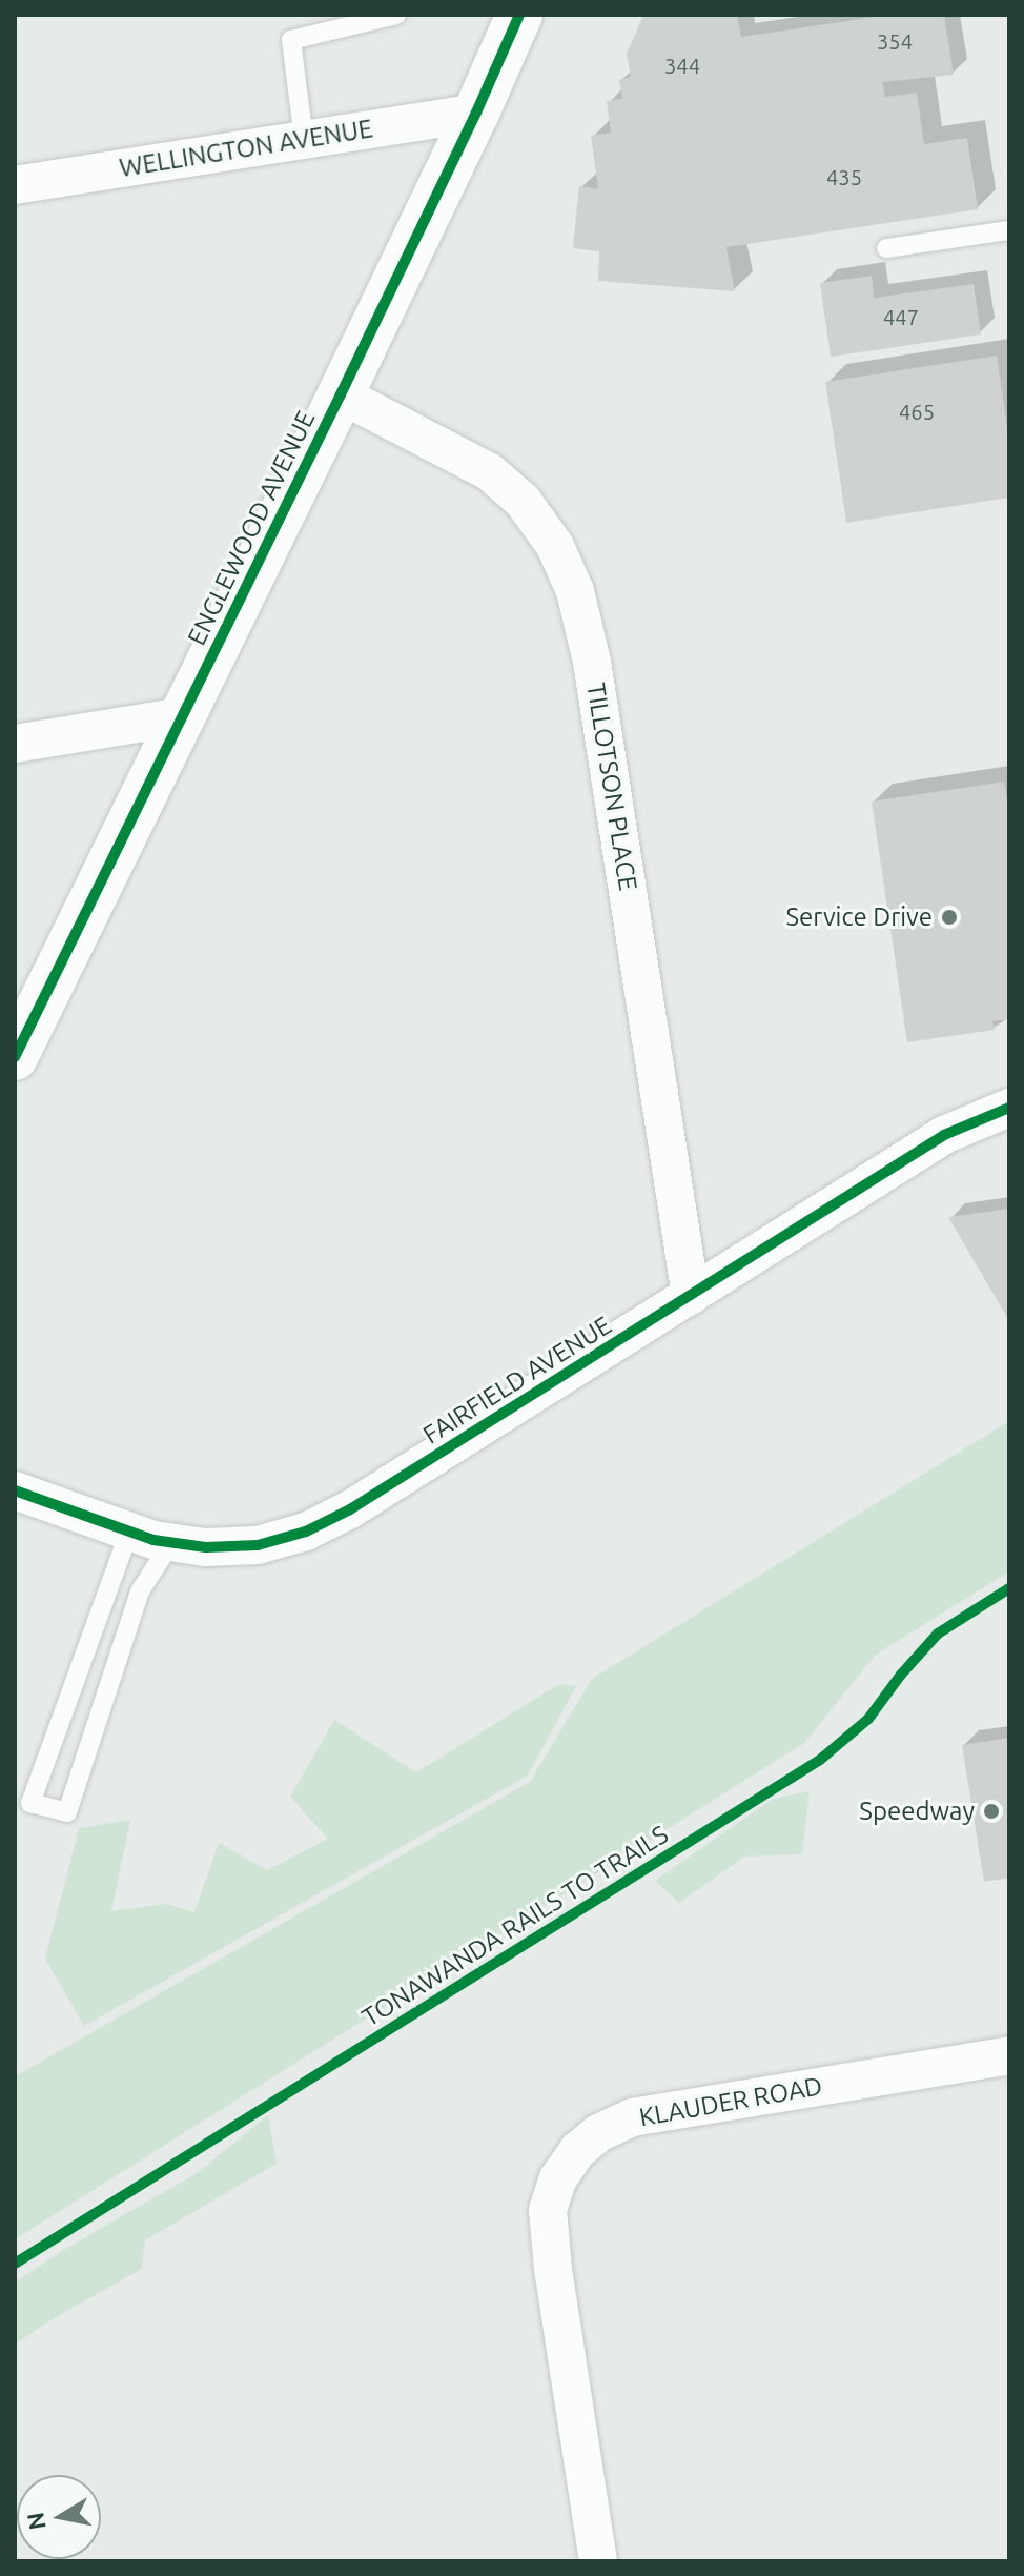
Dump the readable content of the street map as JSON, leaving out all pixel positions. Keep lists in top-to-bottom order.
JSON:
{
  "streets": {
    "street": [
      "WELLINGTON AVENUE",
      "ENGLEWOOD AVENUE",
      "TILLOTSON PLACE",
      "FAIRFIELD AVENUE",
      "KLAUDER ROAD"
    ],
    "cycle path": ["TONAWANDA RAILS TO TRAILS"]
  },
  "crossings": [
    ["WELLINGTON AVENUE", "ENGLEWOOD AVENUE"],
    ["ENGLEWOOD AVENUE", "TILLOTSON PLACE"],
    ["TILLOTSON PLACE", "FAIRFIELD AVENUE"]
  ],
  "places": ["Service Drive", "Speedway"],
  "house_numbers": [
    "354",
    "344",
    "435",
    "447",
    "465"
  ],
  "north": "left"
}
